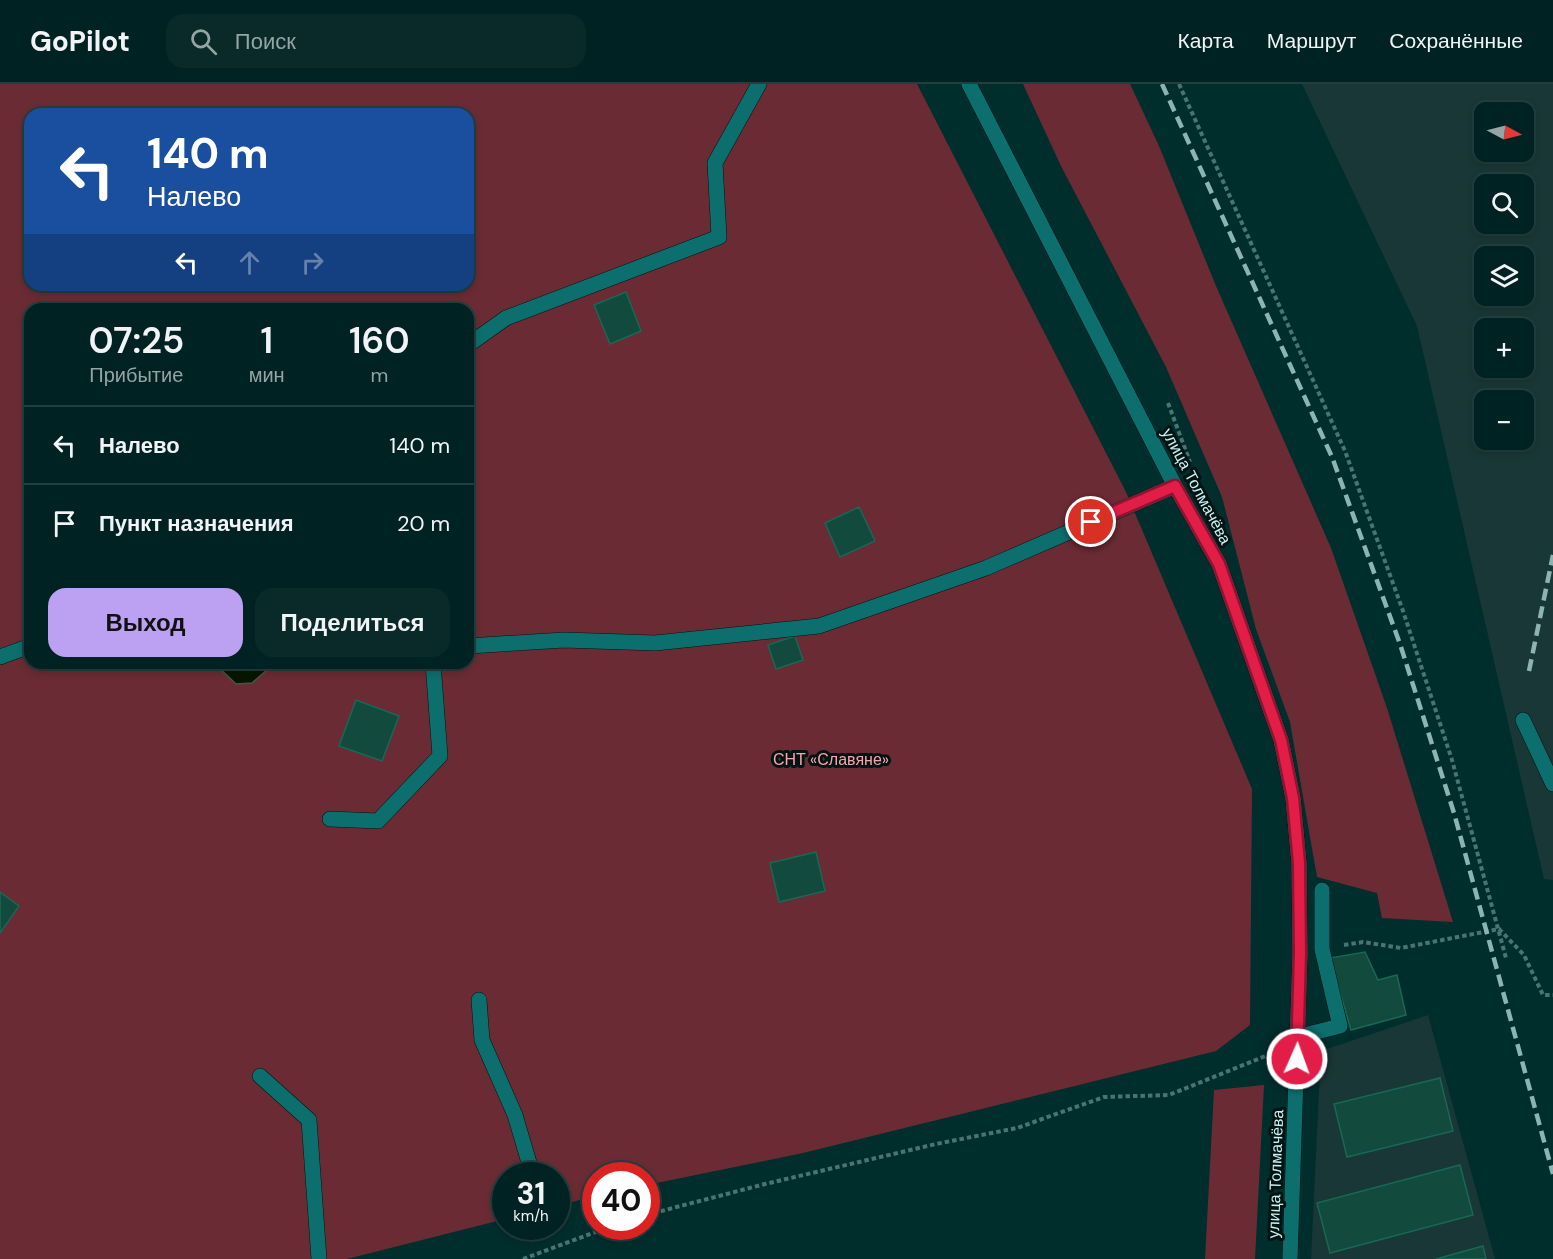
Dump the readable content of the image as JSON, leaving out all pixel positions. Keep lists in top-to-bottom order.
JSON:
{
  "streets": {
    "street": ["улица Толмачёва"]
  },
  "parks": ["СНТ «Славяне»"],
  "north": "right",
  "page": {
    "header": "GoPilot",
    "search": "Поиск",
    "nav": ["Карта", "Маршрут", "Сохранённые"],
    "map_buttons": ["+", "−"],
    "turn": ["140 m", "Налево"],
    "eta": [
      "07:25",
      "Прибытие",
      "1",
      "мин",
      "160",
      "m"
    ],
    "list": [
      {
        "name": "Налево",
        "value": "140 m"
      },
      {
        "name": "Пункт назначения",
        "value": "20 m"
      }
    ],
    "buttons": ["Выход", "Поделиться"],
    "speed": "31 km/h",
    "limit": "40"
  }
}
